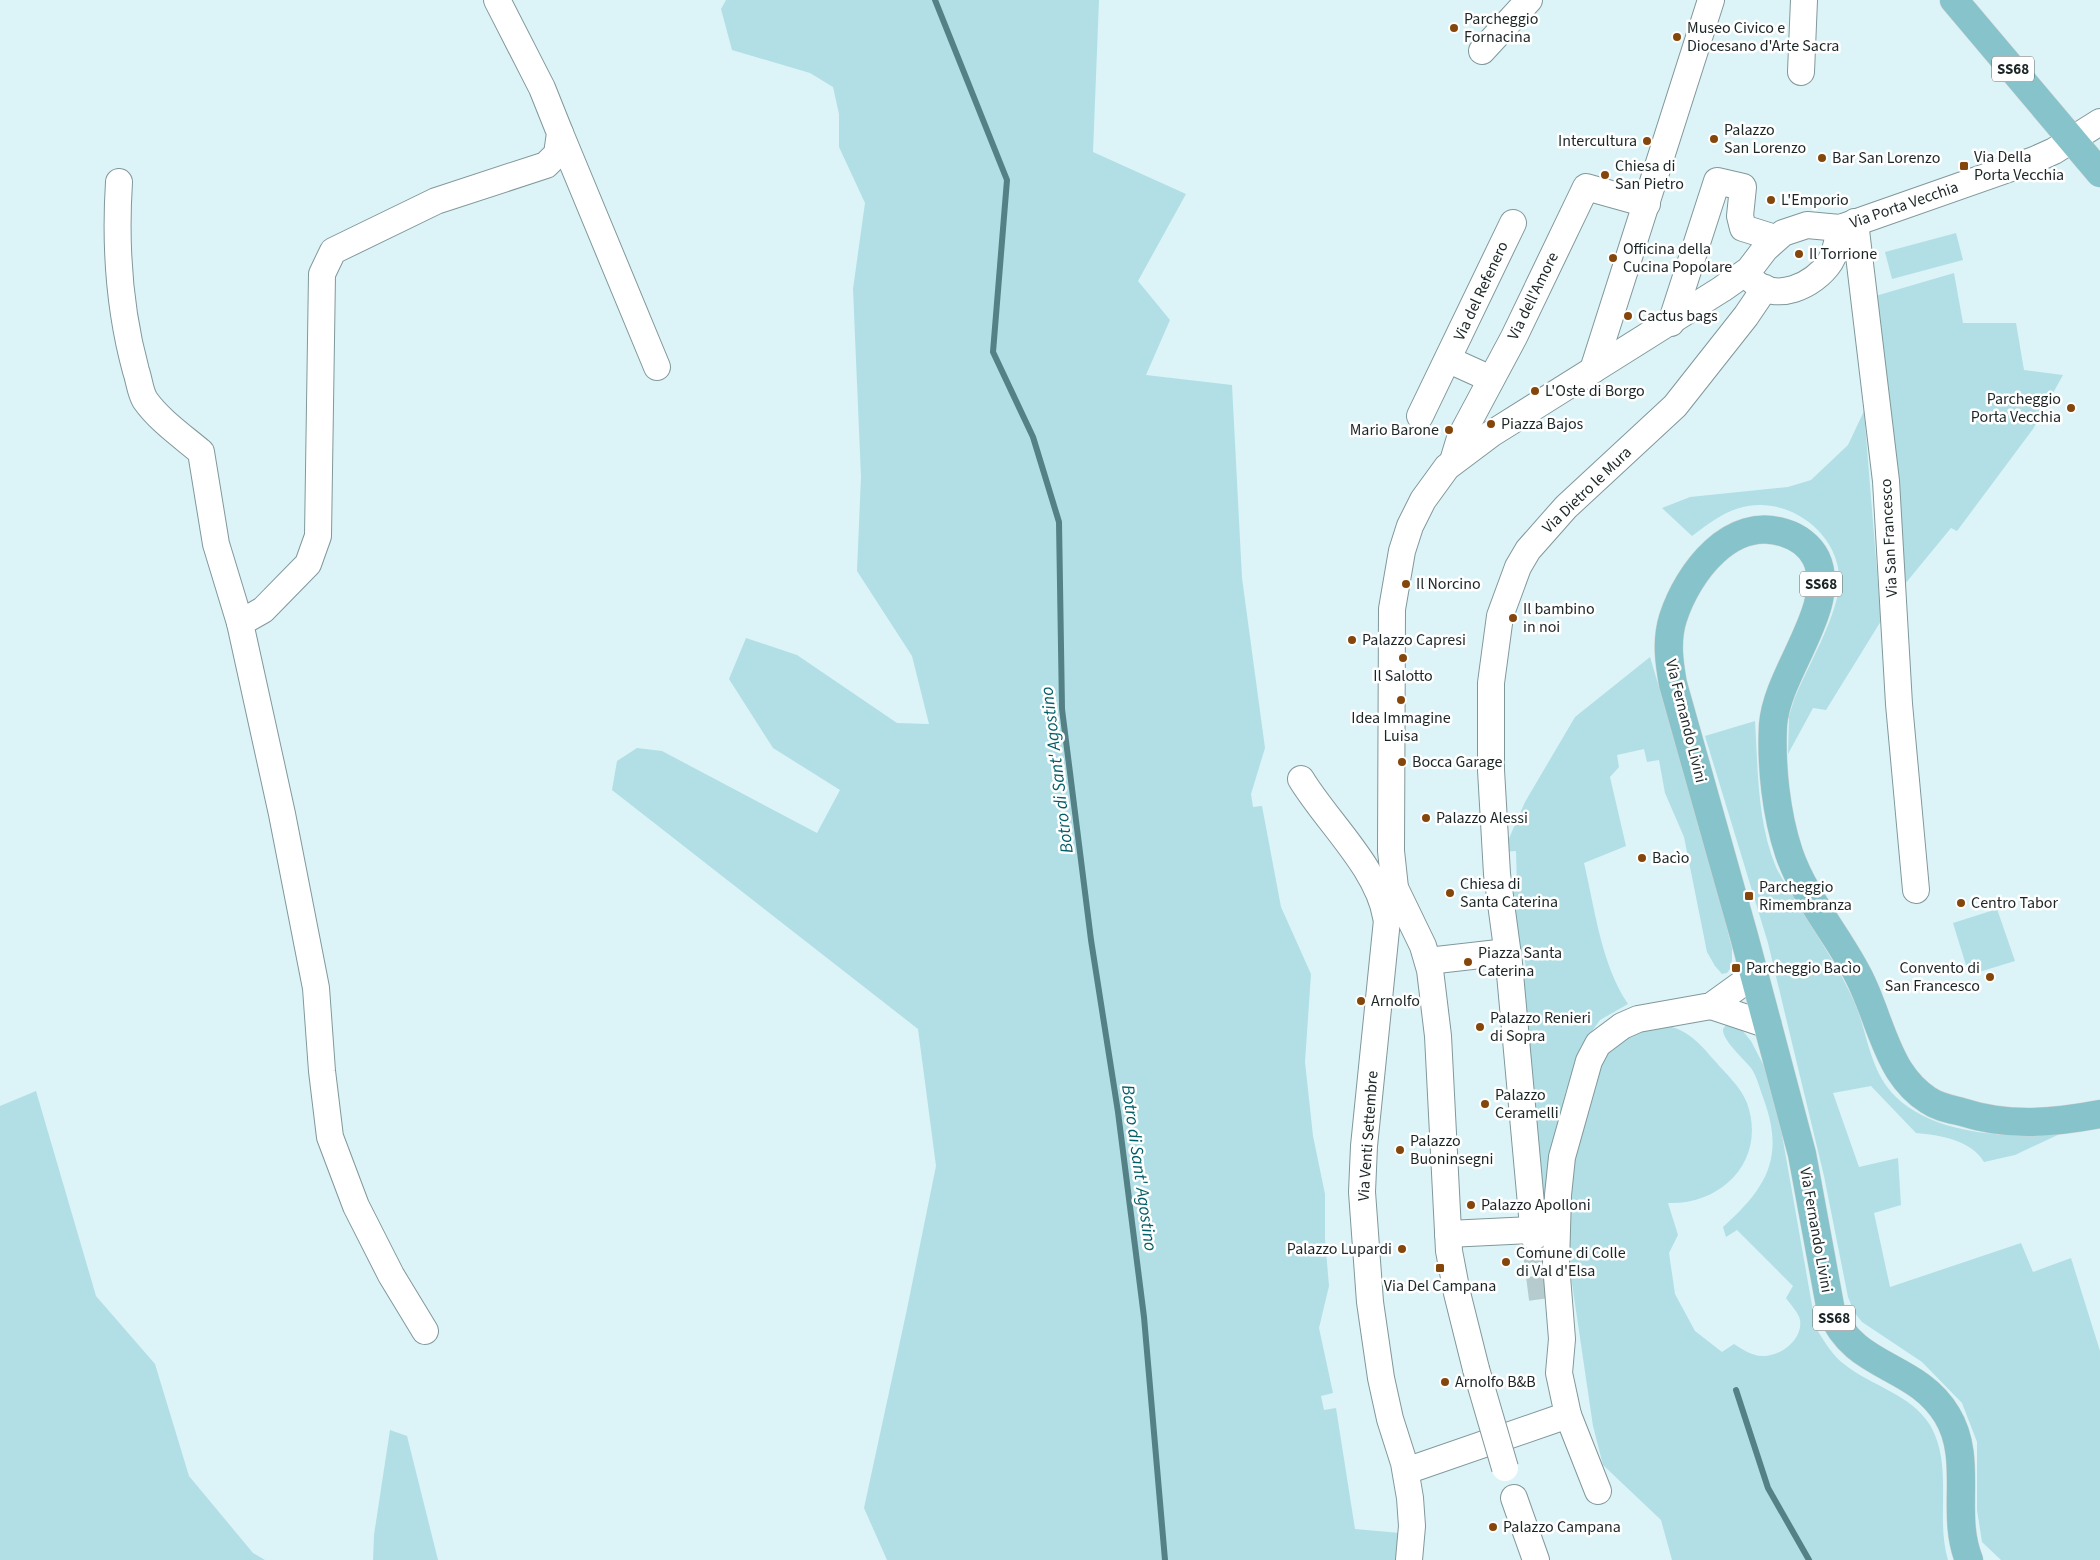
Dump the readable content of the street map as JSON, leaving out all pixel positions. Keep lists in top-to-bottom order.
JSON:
{
  "streets": {
    "main road": ["SS68", "Via Fernando Livini"],
    "street": [
      "Via Porta Vecchia",
      "Via del Refenero",
      "Via dell'Amore",
      "Via Dietro le Mura",
      "Via San Francesco",
      "Via Venti Settembre"
    ]
  },
  "crossings": [
    ["SS68", "Via Porta Vecchia"],
    ["SS68", "Via Fernando Livini"],
    ["Via Porta Vecchia", "Via dell'Amore"],
    ["Via Porta Vecchia", "Via Dietro le Mura"],
    ["Via Porta Vecchia", "Via San Francesco"],
    ["Via del Refenero", "Via dell'Amore"]
  ],
  "water": ["Botro di Sant' Agostino"],
  "places": {
    "other": [
      "Parcheggio Fornacina",
      "Museo Civico e Diocesano d'Arte Sacra",
      "Palazzo San Lorenzo",
      "Intercultura",
      "Bar San Lorenzo",
      "Chiesa di San Pietro",
      "L'Emporio",
      "Il Torrione",
      "Officina della Cucina Popolare",
      "Cactus bags",
      "L'Oste di Borgo",
      "Parcheggio Porta Vecchia",
      "Piazza Bajos",
      "Mario Barone",
      "Il Norcino",
      "Il bambino in noi",
      "Palazzo Capresi",
      "Il Salotto",
      "Idea Immagine Luisa",
      "Bocca Garage",
      "Palazzo Alessi",
      "Bacìo",
      "Chiesa di Santa Caterina",
      "Centro Tabor",
      "Piazza Santa Caterina",
      "Convento di San Francesco",
      "Arnolfo",
      "Palazzo Renieri di Sopra",
      "Palazzo Ceramelli",
      "Palazzo Buoninsegni",
      "Palazzo Apolloni",
      "Palazzo Lupardi",
      "Comune di Colle di Val d'Elsa",
      "Arnolfo B&B",
      "Palazzo Campana"
    ],
    "transit": [
      "Via Della Porta Vecchia",
      "Parcheggio Rimembranza",
      "Parcheggio Bacìo",
      "Via Del Campana"
    ]
  }
}
